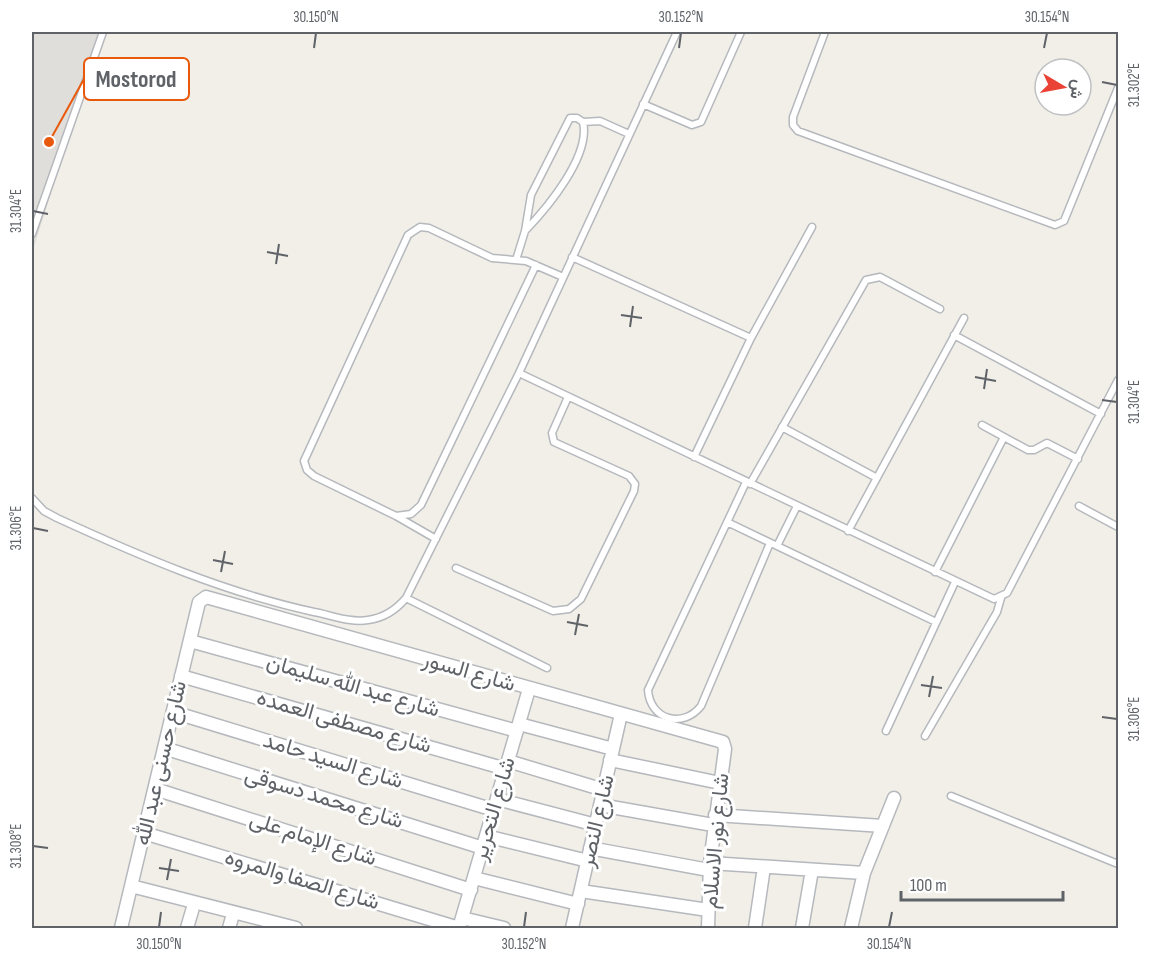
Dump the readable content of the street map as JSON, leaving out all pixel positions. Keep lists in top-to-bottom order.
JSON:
{
  "streets": {
    "street": [
      "شارع السور",
      "شارع عبد الله سليمان",
      "شارع مصطفى العمده",
      "شارع السيد حامد",
      "شارع حسنى عبد الله",
      "شارع محمد دسوقى",
      "شارع التحرير",
      "شارع النصر",
      "شارع الإمام على",
      "شارع نور الاسلام",
      "شارع الصفا والمروه"
    ]
  },
  "crossings": [
    ["شارع السور", "شارع حسنى عبد الله"],
    ["شارع السور", "شارع التحرير"],
    ["شارع السور", "شارع النصر"],
    ["شارع السور", "شارع نور الاسلام"],
    ["شارع عبد الله سليمان", "شارع حسنى عبد الله"],
    ["شارع عبد الله سليمان", "شارع التحرير"],
    ["شارع عبد الله سليمان", "شارع النصر"],
    ["شارع عبد الله سليمان", "شارع نور الاسلام"],
    ["شارع مصطفى العمده", "شارع حسنى عبد الله"],
    ["شارع مصطفى العمده", "شارع التحرير"],
    ["شارع مصطفى العمده", "شارع النصر"],
    ["شارع السيد حامد", "شارع حسنى عبد الله"],
    ["شارع السيد حامد", "شارع التحرير"],
    ["شارع السيد حامد", "شارع النصر"],
    ["شارع حسنى عبد الله", "شارع محمد دسوقى"],
    ["شارع حسنى عبد الله", "شارع الإمام على"],
    ["شارع حسنى عبد الله", "شارع الصفا والمروه"],
    ["شارع محمد دسوقى", "شارع التحرير"],
    ["شارع محمد دسوقى", "شارع النصر"],
    ["شارع التحرير", "شارع الإمام على"],
    ["شارع التحرير", "شارع الصفا والمروه"],
    ["شارع النصر", "شارع الإمام على"]
  ],
  "places": ["Mostorod"],
  "scale_bar": "100 m",
  "north": "right",
  "coordinates": [
    "30.150°N",
    "30.152°N",
    "30.154°N",
    "31.302°E",
    "31.304°E",
    "31.306°E",
    "31.308°E"
  ]
}
